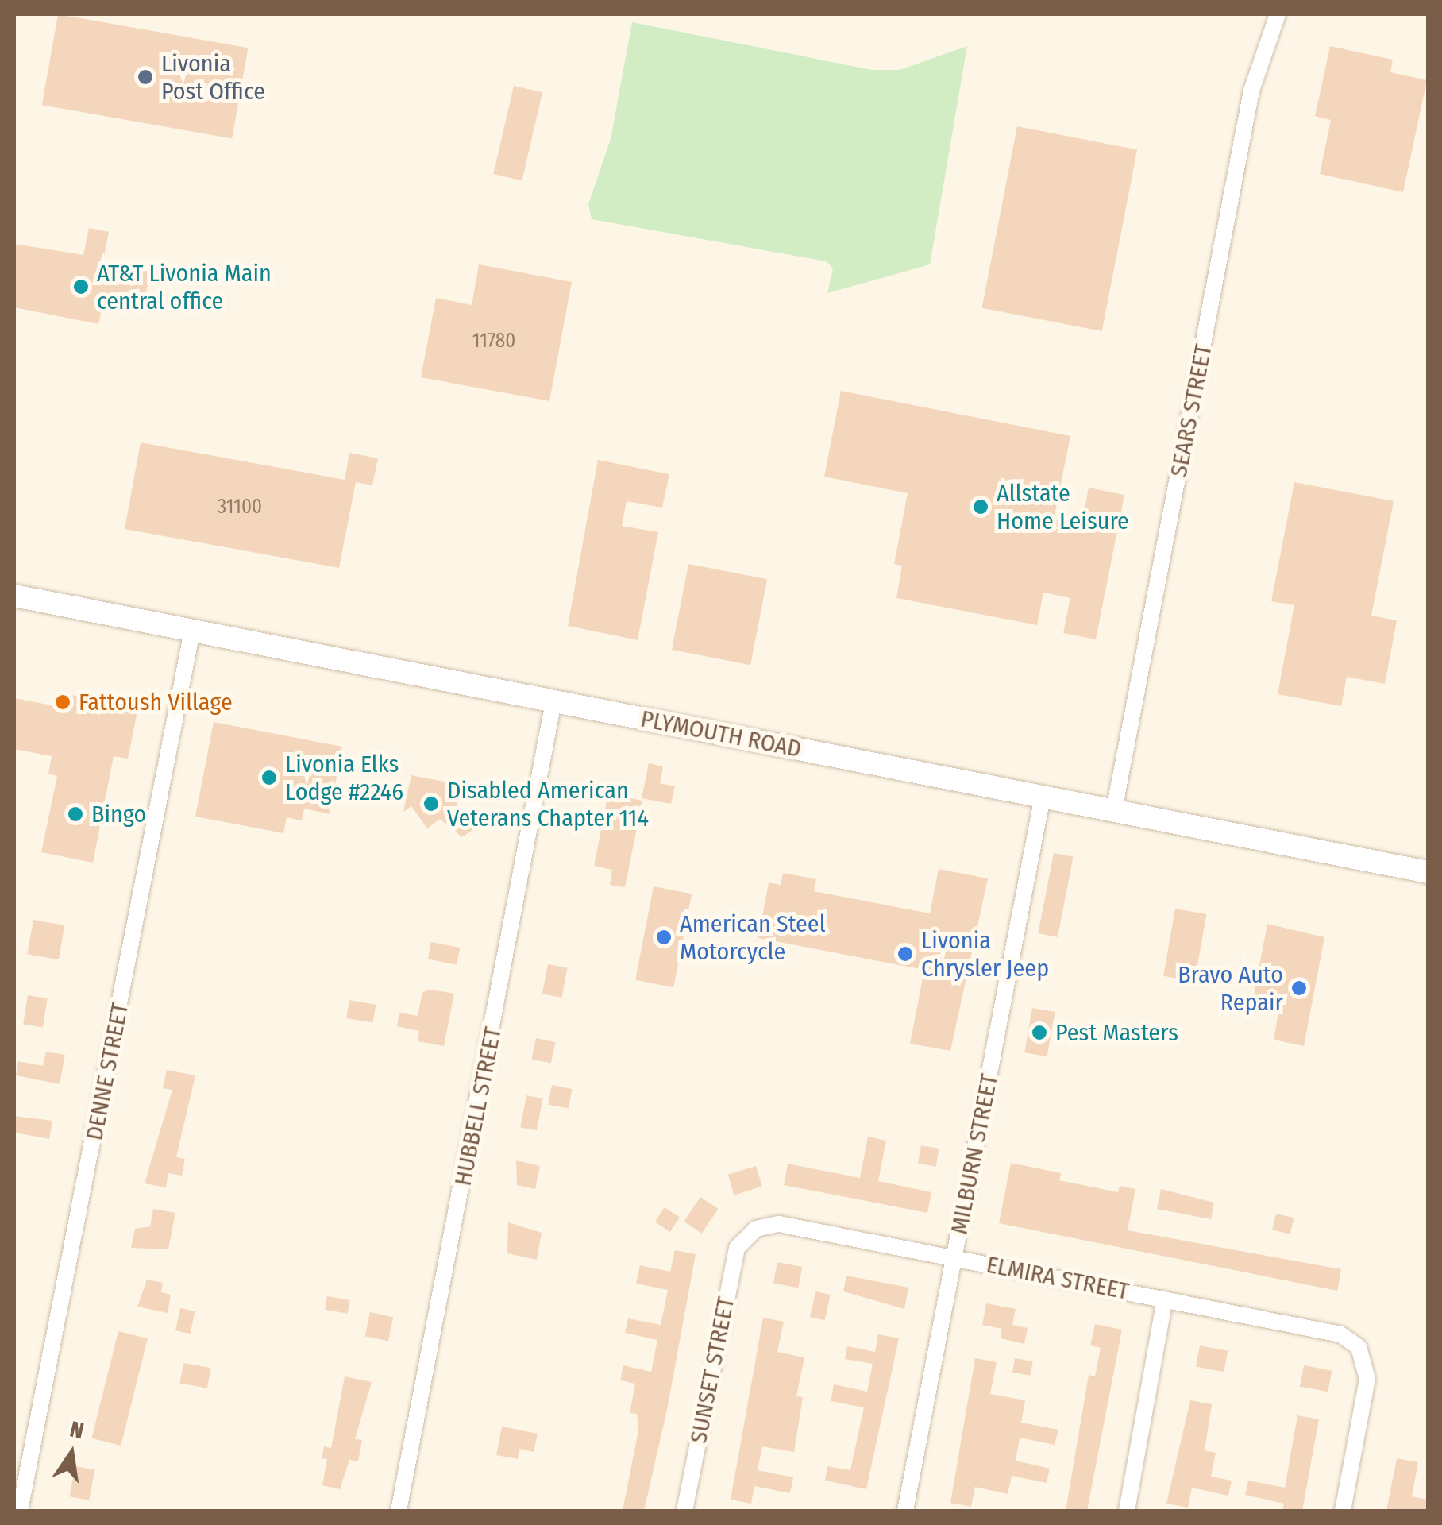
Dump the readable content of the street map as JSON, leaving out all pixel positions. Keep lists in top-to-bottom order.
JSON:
{
  "streets": {
    "main road": ["PLYMOUTH ROAD"],
    "street": [
      "SEARS STREET",
      "DENNE STREET",
      "HUBBELL STREET",
      "MILBURN STREET",
      "ELMIRA STREET",
      "SUNSET STREET"
    ]
  },
  "crossings": [
    ["SEARS STREET", "PLYMOUTH ROAD"],
    ["PLYMOUTH ROAD", "DENNE STREET"],
    ["PLYMOUTH ROAD", "HUBBELL STREET"],
    ["PLYMOUTH ROAD", "MILBURN STREET"],
    ["MILBURN STREET", "ELMIRA STREET"],
    ["ELMIRA STREET", "SUNSET STREET"]
  ],
  "places": [
    "Livonia Post Office",
    "AT&T Livonia Main central office",
    "Allstate Home Leisure",
    "Fattoush Village",
    "Livonia Elks Lodge #2246",
    "Disabled American Veterans Chapter 114",
    "Bingo",
    "American Steel Motorcycle",
    "Livonia Chrysler Jeep",
    "Bravo Auto Repair",
    "Pest Masters"
  ],
  "house_numbers": ["11780", "31100"],
  "north": "top"
}
